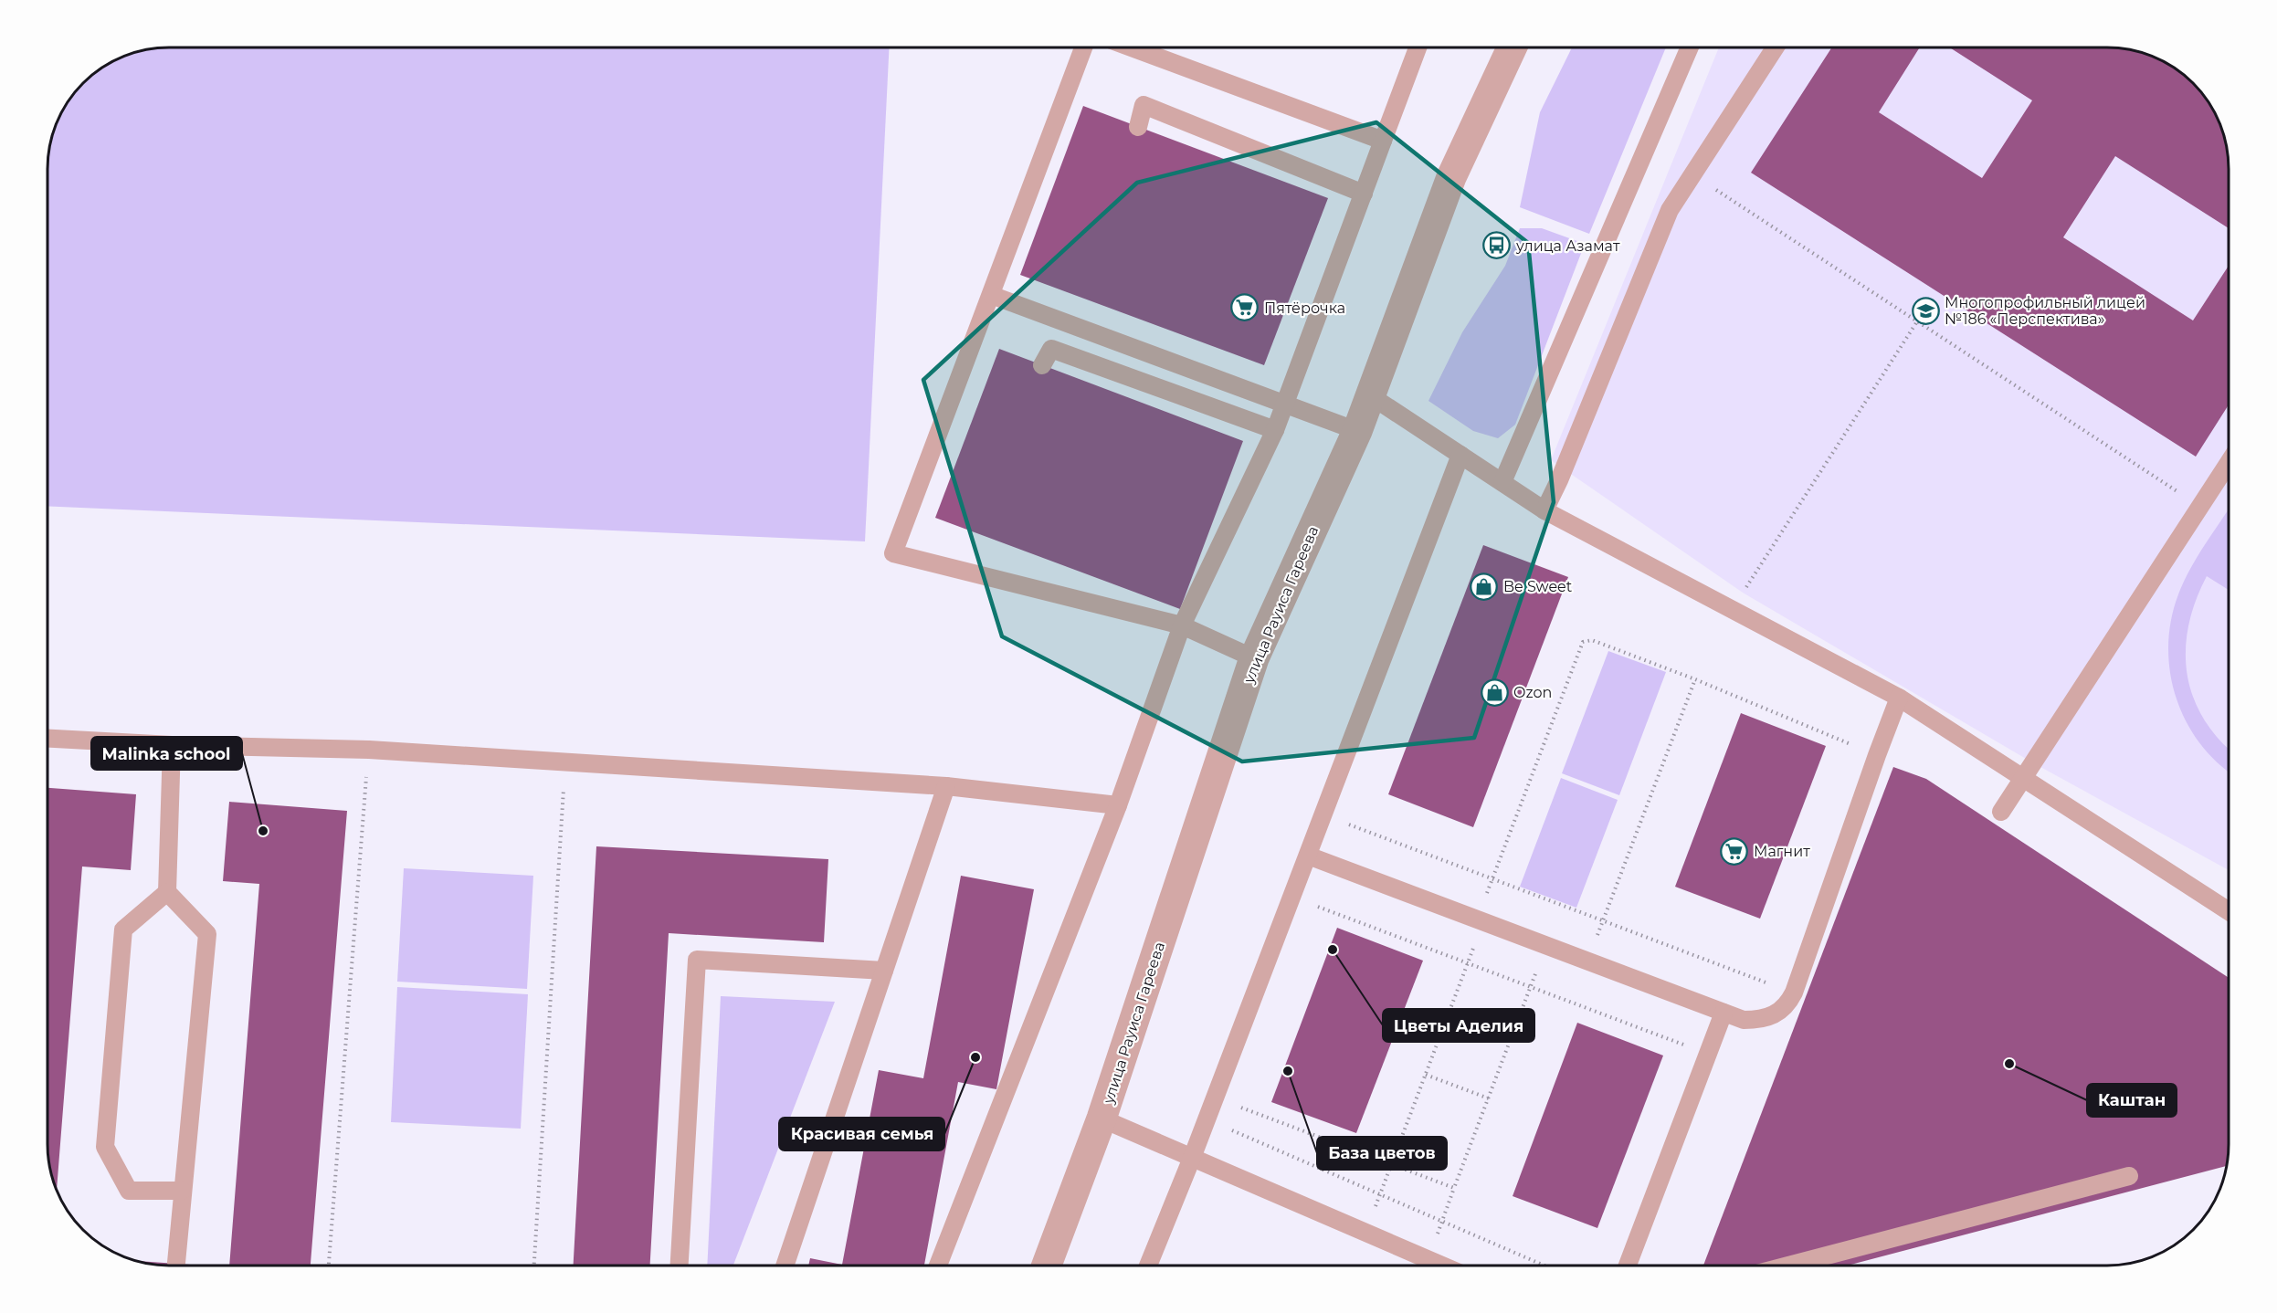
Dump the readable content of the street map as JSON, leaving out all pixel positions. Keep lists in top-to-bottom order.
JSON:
{
  "streets": {
    "street": ["улица Рауиса Гареева"]
  },
  "places": {
    "bus stop": ["улица Азамат"],
    "supermarket": ["Пятёрочка", "Магнит"],
    "school or university": ["Многопрофильный лицей №186 «Перспектива»"],
    "shop": ["Be Sweet", "Ozon"],
    "other": [
      "Malinka school",
      "Цветы Аделия",
      "Красивая семья",
      "Каштан",
      "База цветов"
    ]
  }
}
